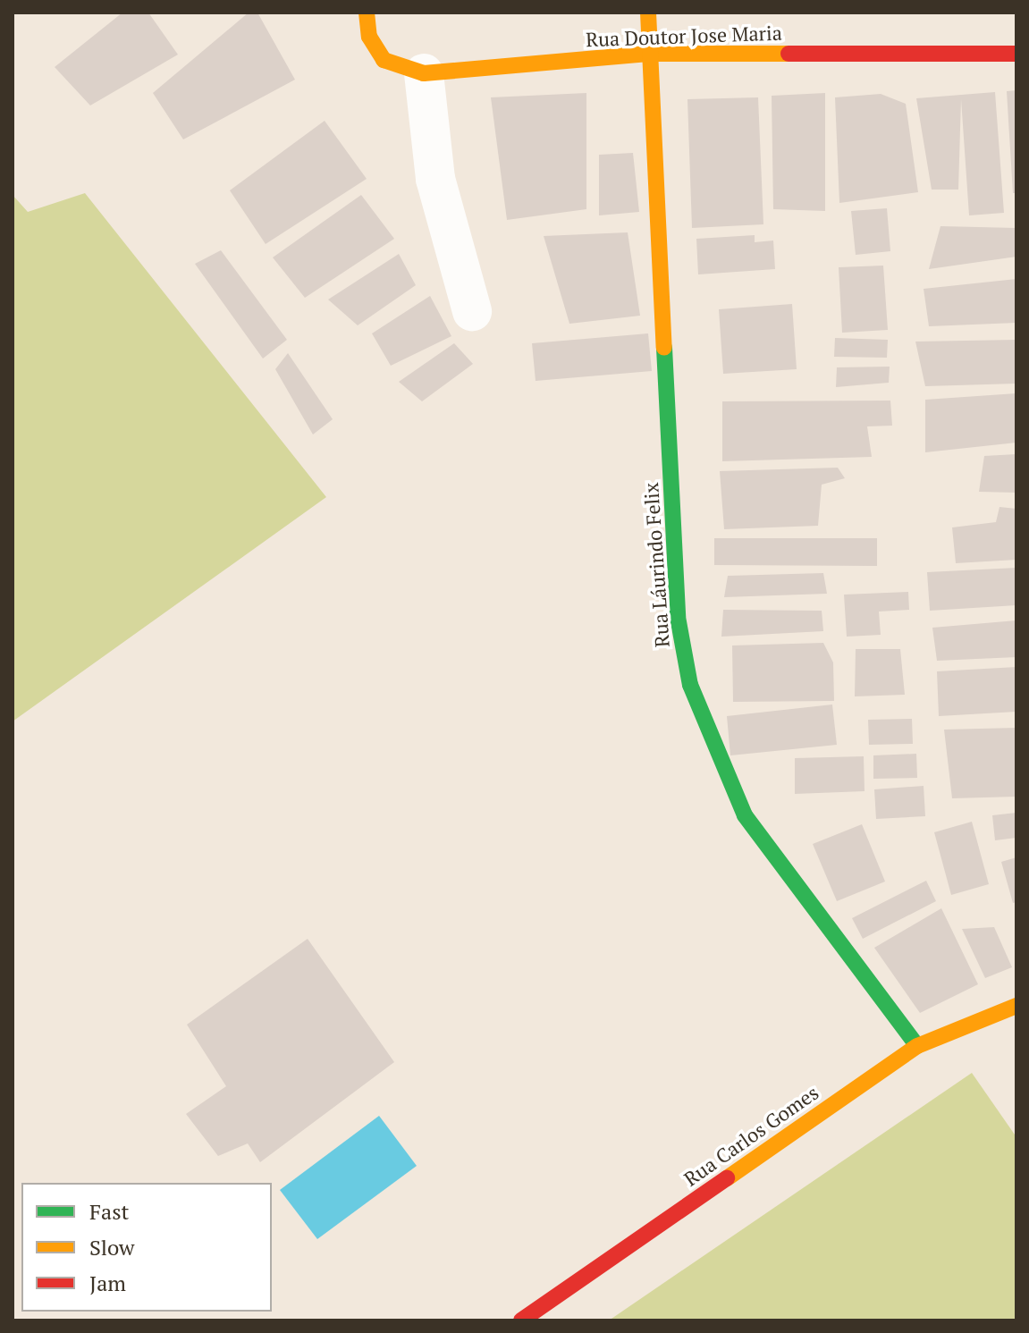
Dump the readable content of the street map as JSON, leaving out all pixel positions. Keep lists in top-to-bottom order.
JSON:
{
  "streets": {
    "street": ["Rua Doutor Jose Maria", "Rua Láurindo Felix", "Rua Carlos Gomes"]
  },
  "crossings": [
    ["Rua Doutor Jose Maria", "Rua Láurindo Felix"],
    ["Rua Láurindo Felix", "Rua Carlos Gomes"]
  ],
  "legend": ["Fast", "Slow", "Jam"]
}
